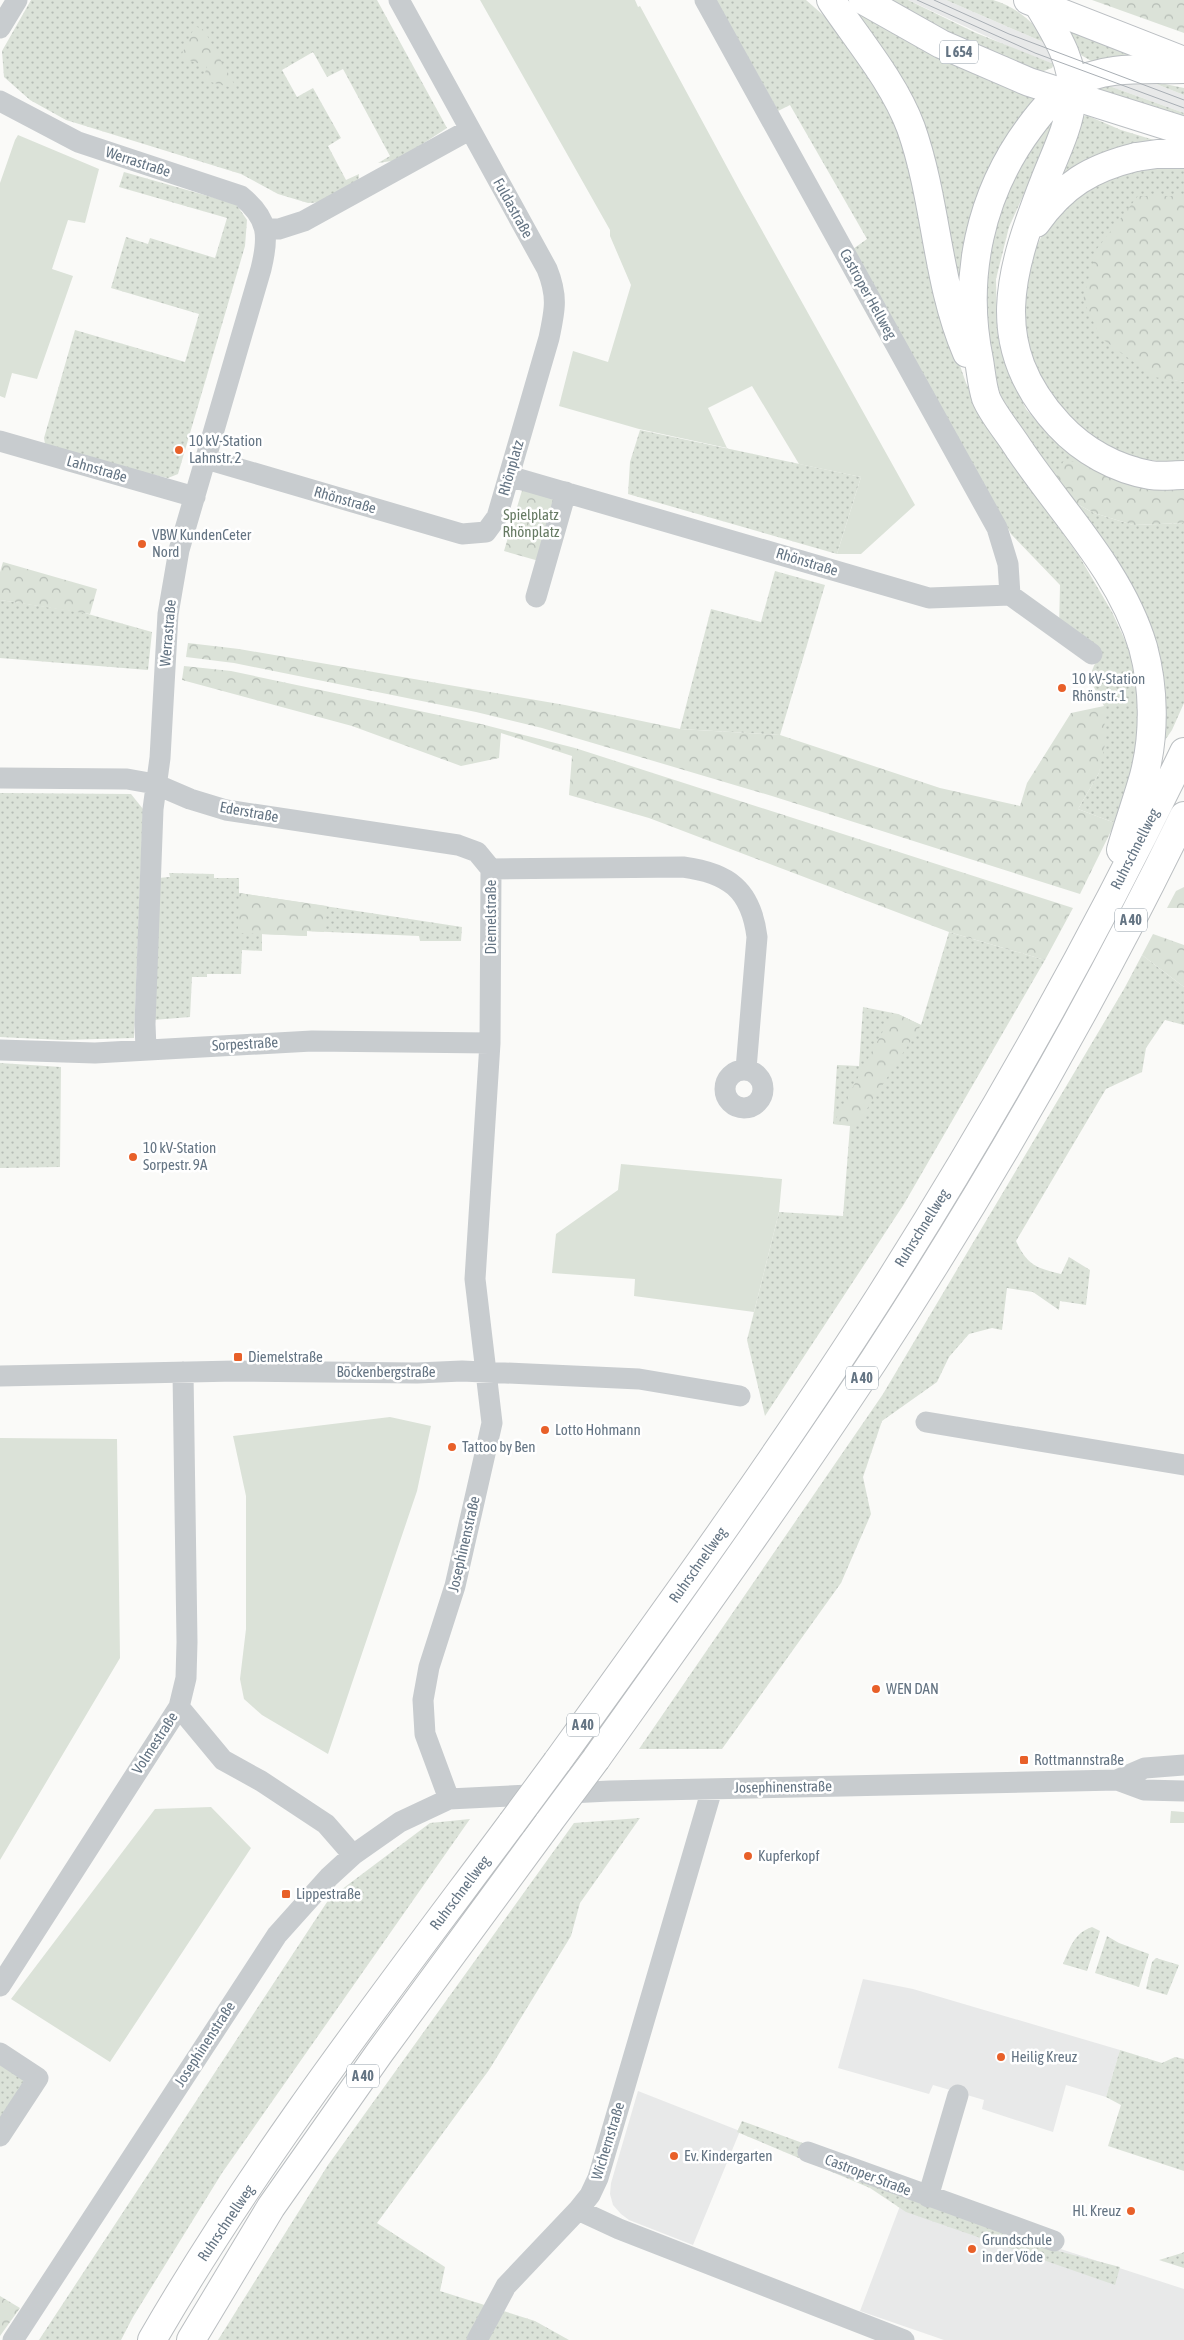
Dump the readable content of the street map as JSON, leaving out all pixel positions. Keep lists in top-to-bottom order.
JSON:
{
  "streets": {
    "main road": ["L 654", "Ruhrschnellweg", "A 40"],
    "street": [
      "Werrastraße",
      "Fuldastraße",
      "Castroper Hellweg",
      "Rhönplatz",
      "Lahnstraße",
      "Rhönstraße",
      "Ederstraße",
      "Diemelstraße",
      "Sorpestraße",
      "Böckenbergstraße",
      "Josephinenstraße",
      "Volmestraße",
      "Wichernstraße",
      "Castroper Straße"
    ]
  },
  "crossings": [
    ["Werrastraße", "Lahnstraße"],
    ["Werrastraße", "Rhönstraße"],
    ["Werrastraße", "Ederstraße"],
    ["Werrastraße", "Sorpestraße"],
    ["Fuldastraße", "Rhönplatz"],
    ["Castroper Hellweg", "Rhönstraße"],
    ["Rhönplatz", "Rhönstraße"],
    ["Ederstraße", "Diemelstraße"],
    ["Diemelstraße", "Sorpestraße"],
    ["Diemelstraße", "Böckenbergstraße"],
    ["Diemelstraße", "Josephinenstraße"],
    ["Böckenbergstraße", "Josephinenstraße"],
    ["Böckenbergstraße", "Volmestraße"],
    ["Josephinenstraße", "Wichernstraße"]
  ],
  "parks": ["Spielplatz Rhönplatz"],
  "places": {
    "other": [
      "10 kV-Station Lahnstr. 2",
      "VBW KundenCeter Nord",
      "10 kV-Station Rhönstr. 1",
      "10 kV-Station Sorpestr. 9A",
      "Lotto Hohmann",
      "Tattoo by Ben",
      "WEN DAN",
      "Kupferkopf",
      "Heilig Kreuz",
      "Ev. Kindergarten",
      "Hl. Kreuz",
      "Grundschule in der Vöde"
    ],
    "transit": ["Diemelstraße", "Rottmannstraße", "Lippestraße"]
  }
}
